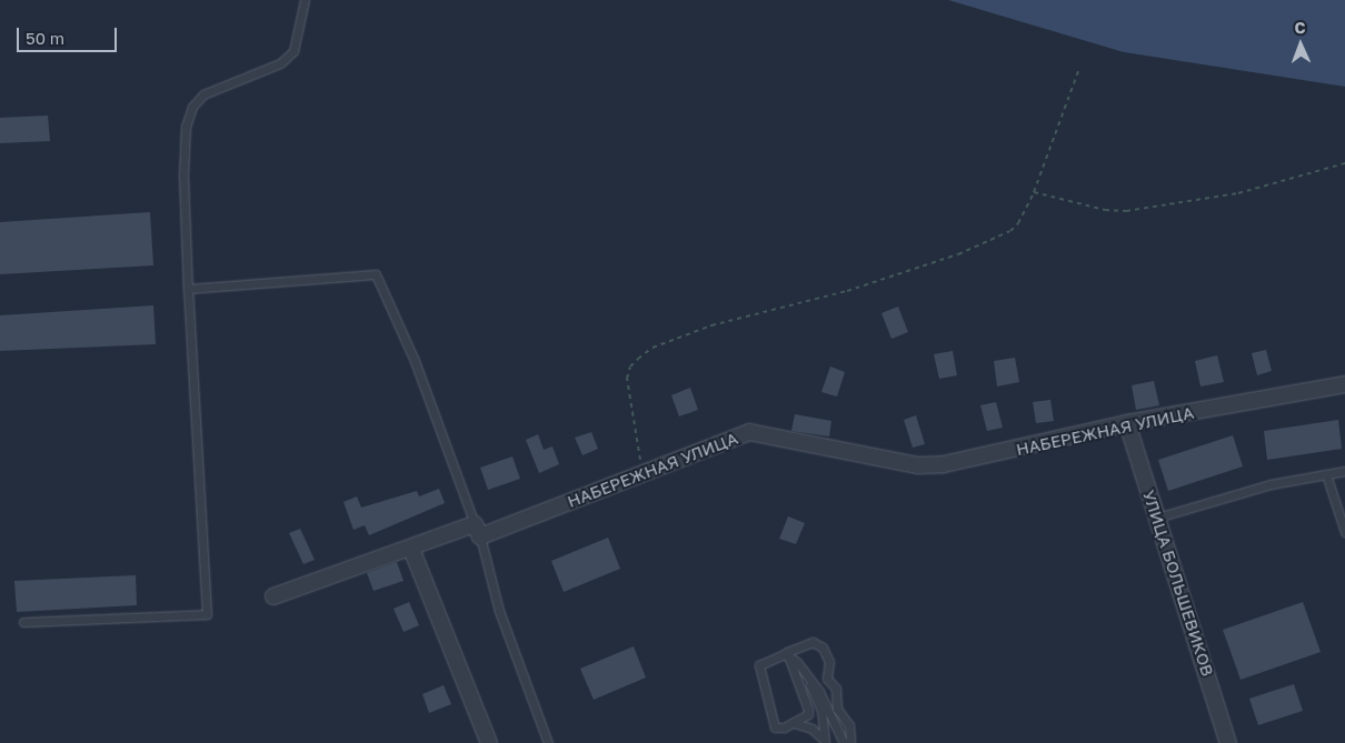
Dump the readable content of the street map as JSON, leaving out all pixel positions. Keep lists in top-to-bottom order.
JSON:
{
  "streets": {
    "street": ["НАБЕРЕЖНАЯ УЛИЦА", "УЛИЦА БОЛЬШЕВИКОВ"]
  },
  "crossings": [
    ["НАБЕРЕЖНАЯ УЛИЦА", "УЛИЦА БОЛЬШЕВИКОВ"]
  ],
  "scale_bar": "50 m",
  "north": "top"
}
